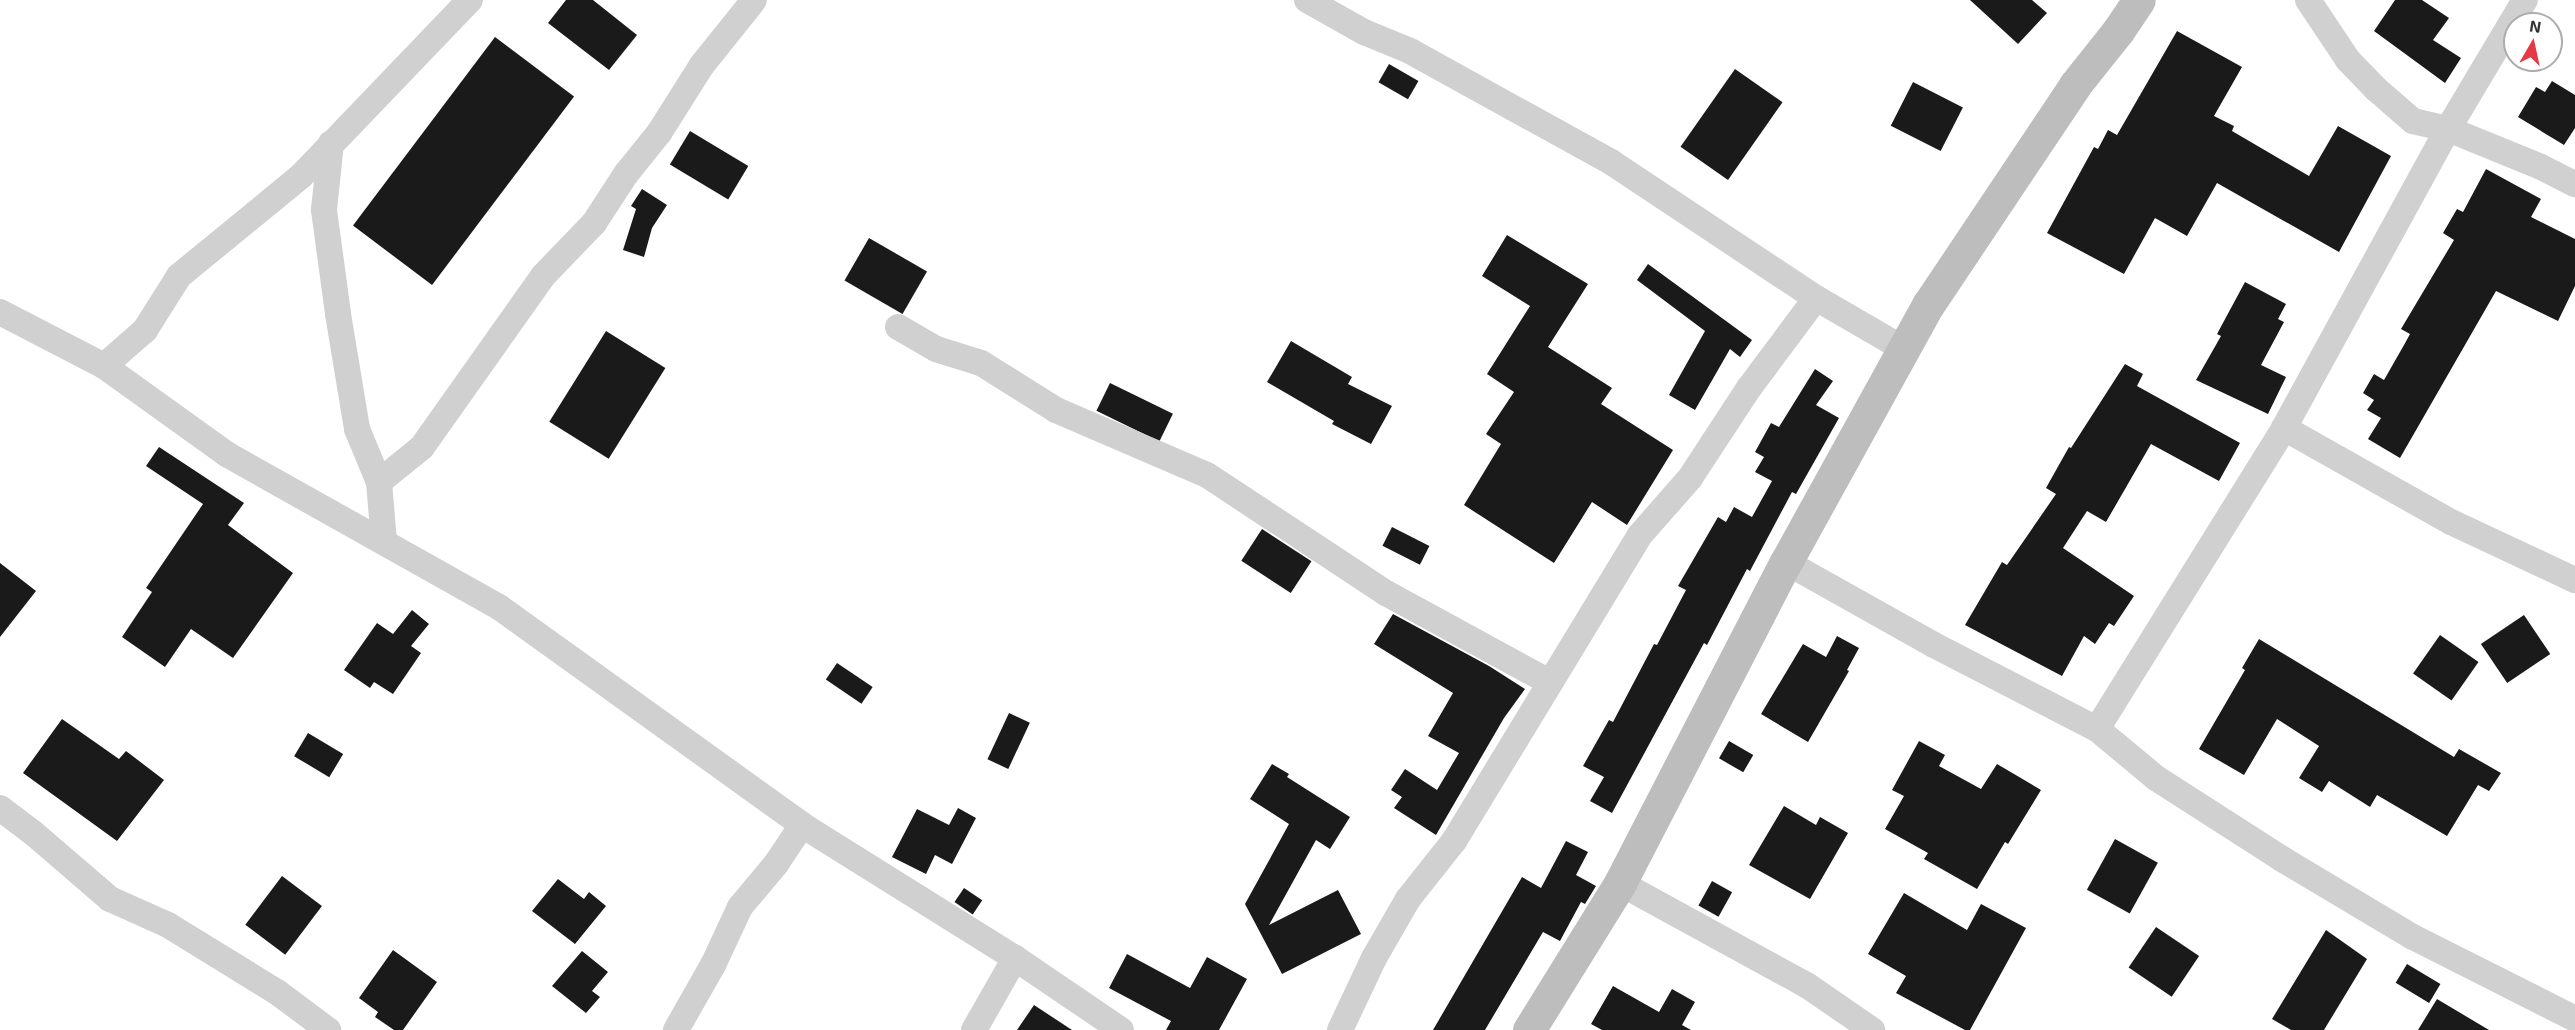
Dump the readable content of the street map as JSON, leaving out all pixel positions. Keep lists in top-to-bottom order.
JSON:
{
  "north": "top"
}
